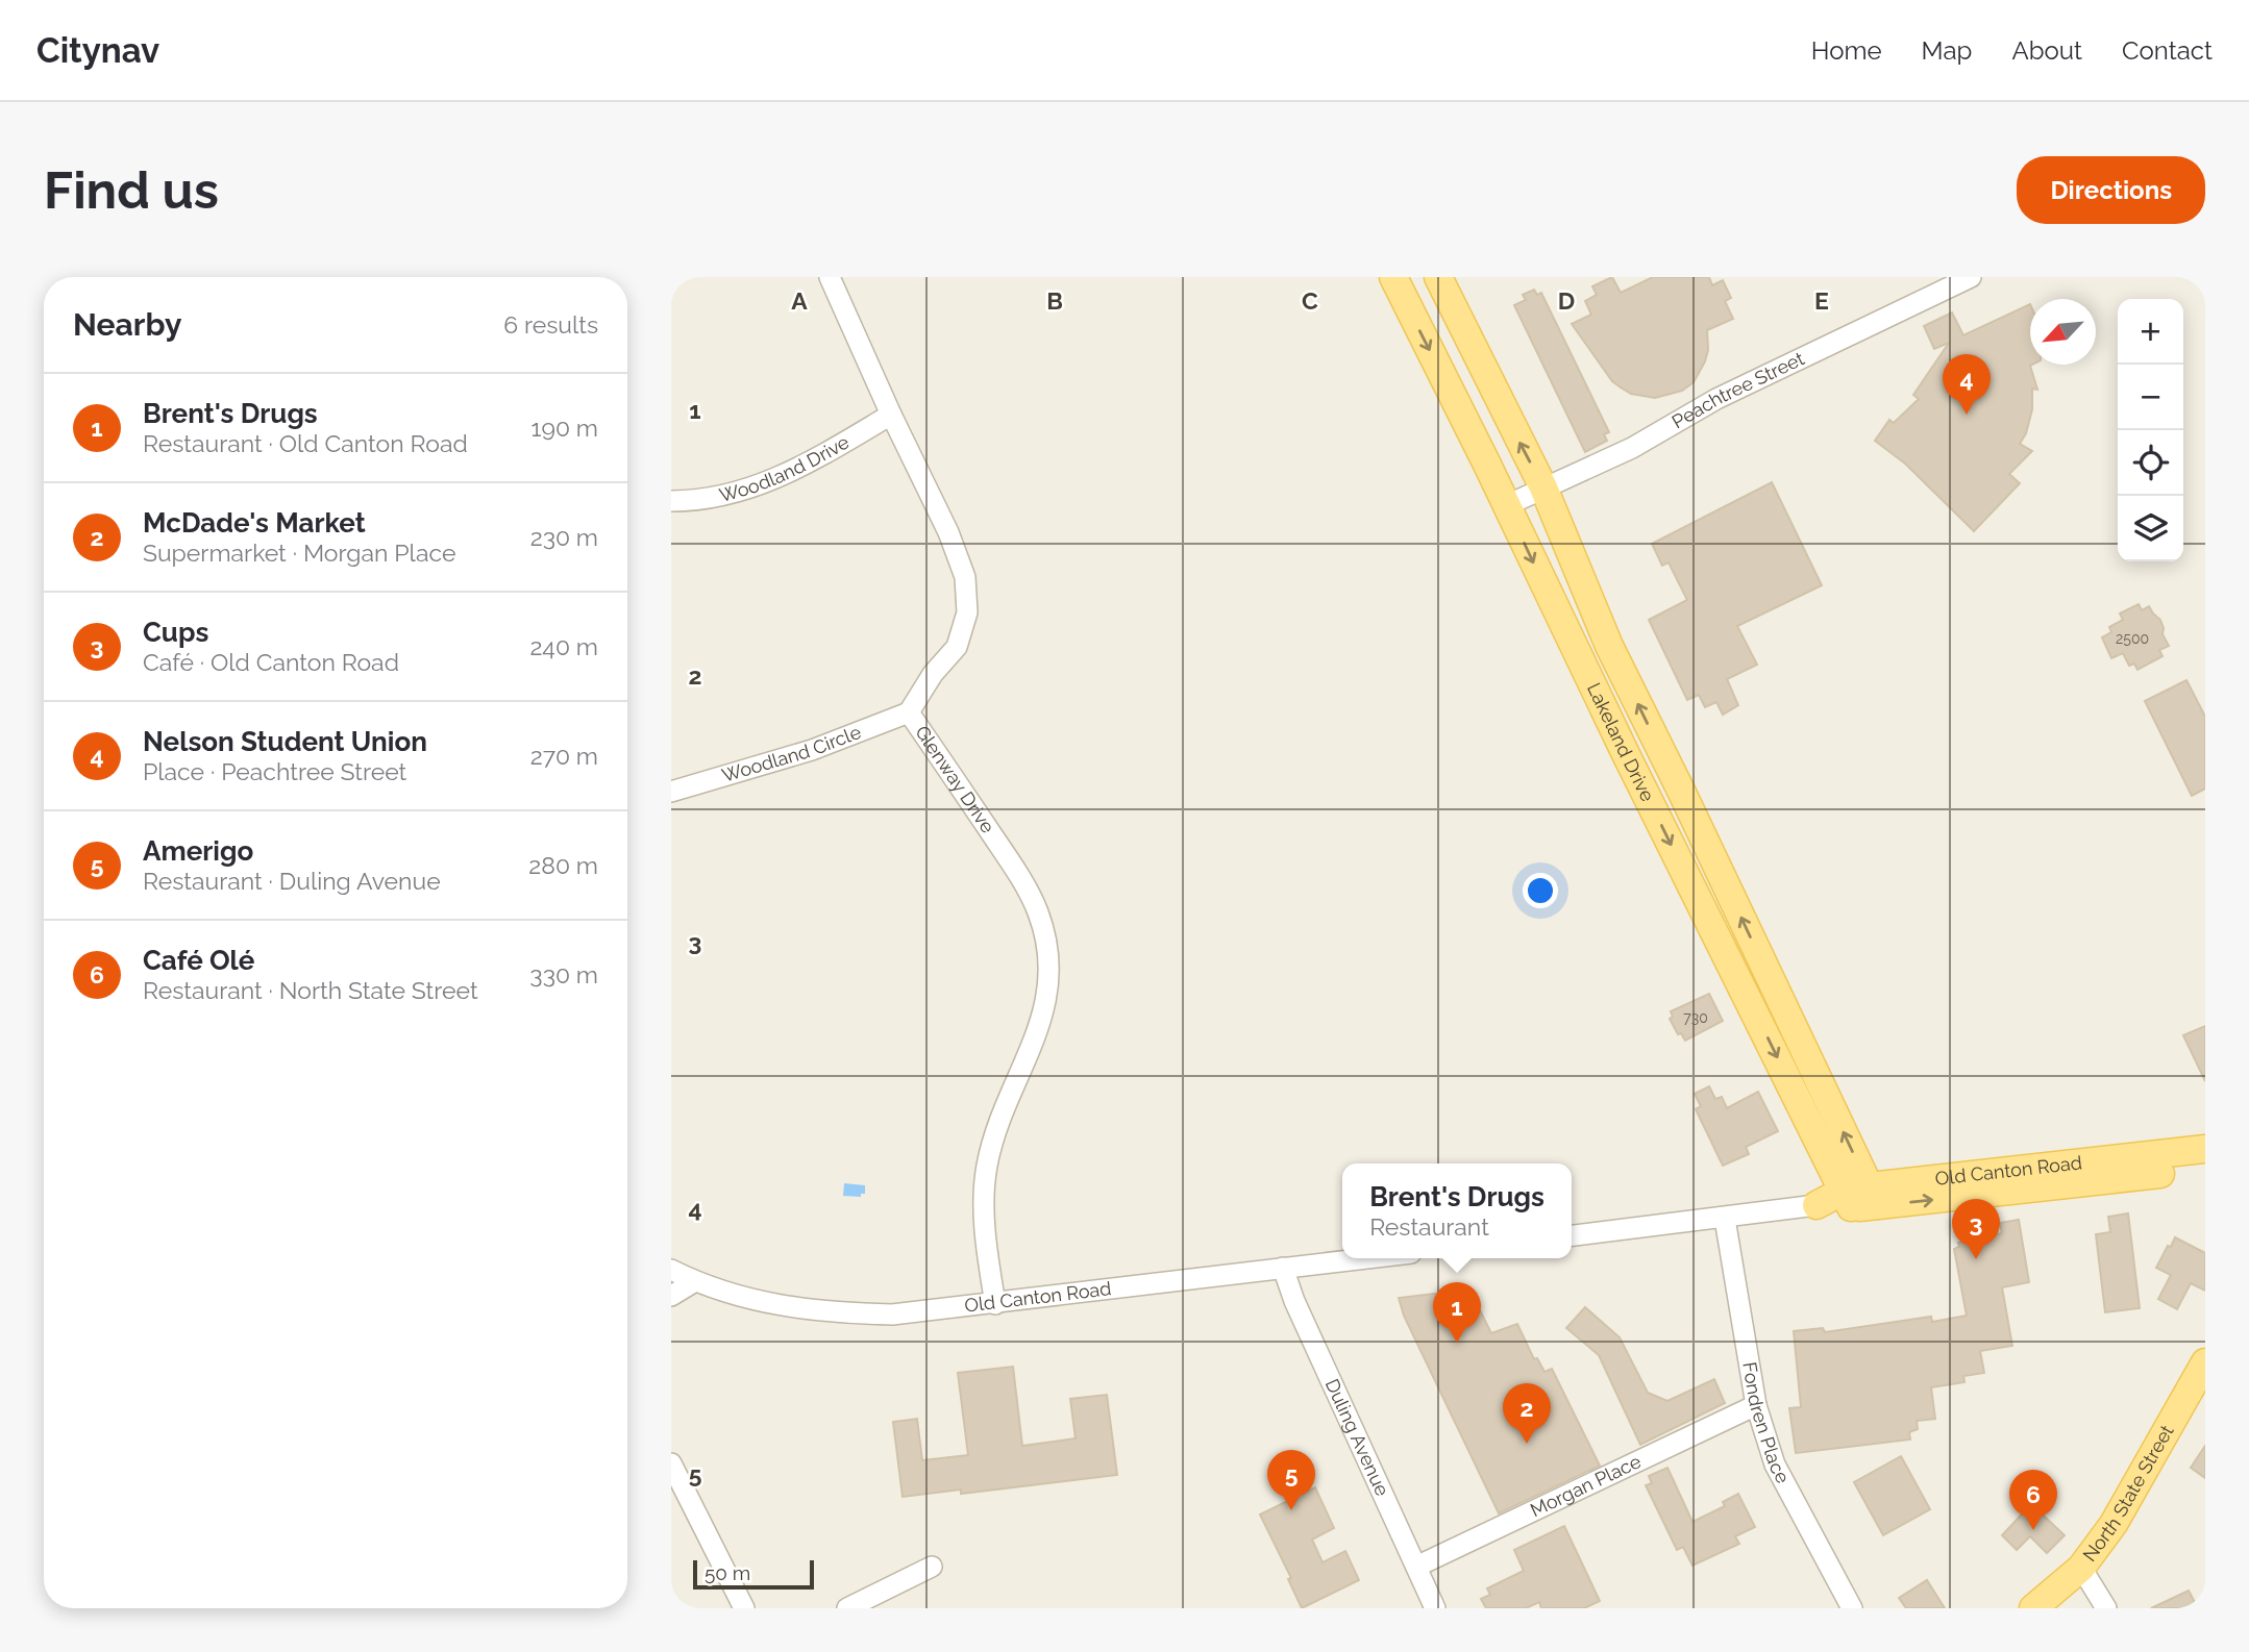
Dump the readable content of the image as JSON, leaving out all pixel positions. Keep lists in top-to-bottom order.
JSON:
{
  "streets": {
    "main road": ["Lakeland Drive", "Old Canton Road", "North State Street"],
    "street": [
      "Peachtree Street",
      "Woodland Drive",
      "Woodland Circle",
      "Glenway Drive",
      "Fondren Place",
      "Duling Avenue",
      "Morgan Place"
    ]
  },
  "crossings": [
    ["Peachtree Street", "Lakeland Drive"],
    ["Woodland Drive", "Glenway Drive"],
    ["Lakeland Drive", "Old Canton Road"],
    ["Woodland Circle", "Glenway Drive"],
    ["Glenway Drive", "Old Canton Road"],
    ["Old Canton Road", "Fondren Place"],
    ["Old Canton Road", "Duling Avenue"],
    ["Fondren Place", "Morgan Place"],
    ["Duling Avenue", "Morgan Place"]
  ],
  "house_numbers": ["2500", "730"],
  "scale_bar": "50 m",
  "north": "bottom left",
  "page": {
    "header": "Citynav",
    "nav": [
      "Home",
      "Map",
      "About",
      "Contact"
    ],
    "buttons": "Directions",
    "title": "Find us",
    "heading": ["Nearby", "6 results"],
    "map_buttons": ["+", "−"],
    "pins": [
      "4",
      "3",
      "1",
      "2",
      "5",
      "6"
    ],
    "list": [
      {
        "mark": "1",
        "name": "Brent's Drugs",
        "note": "Restaurant · Old Canton Road",
        "value": "190 m"
      },
      {
        "mark": "2",
        "name": "McDade's Market",
        "note": "Supermarket · Morgan Place",
        "value": "230 m"
      },
      {
        "mark": "3",
        "name": "Cups",
        "note": "Café · Old Canton Road",
        "value": "240 m"
      },
      {
        "mark": "4",
        "name": "Nelson Student Union",
        "note": "Place · Peachtree Street",
        "value": "270 m"
      },
      {
        "mark": "5",
        "name": "Amerigo",
        "note": "Restaurant · Duling Avenue",
        "value": "280 m"
      },
      {
        "mark": "6",
        "name": "Café Olé",
        "note": "Restaurant · North State Street",
        "value": "330 m"
      }
    ],
    "popup": ["Brent's Drugs", "Restaurant"],
    "scale": "50 m"
  },
  "grid": {
    "columns": [
      "A",
      "B",
      "C",
      "D",
      "E"
    ],
    "rows": [
      "1",
      "2",
      "3",
      "4",
      "5"
    ]
  }
}
